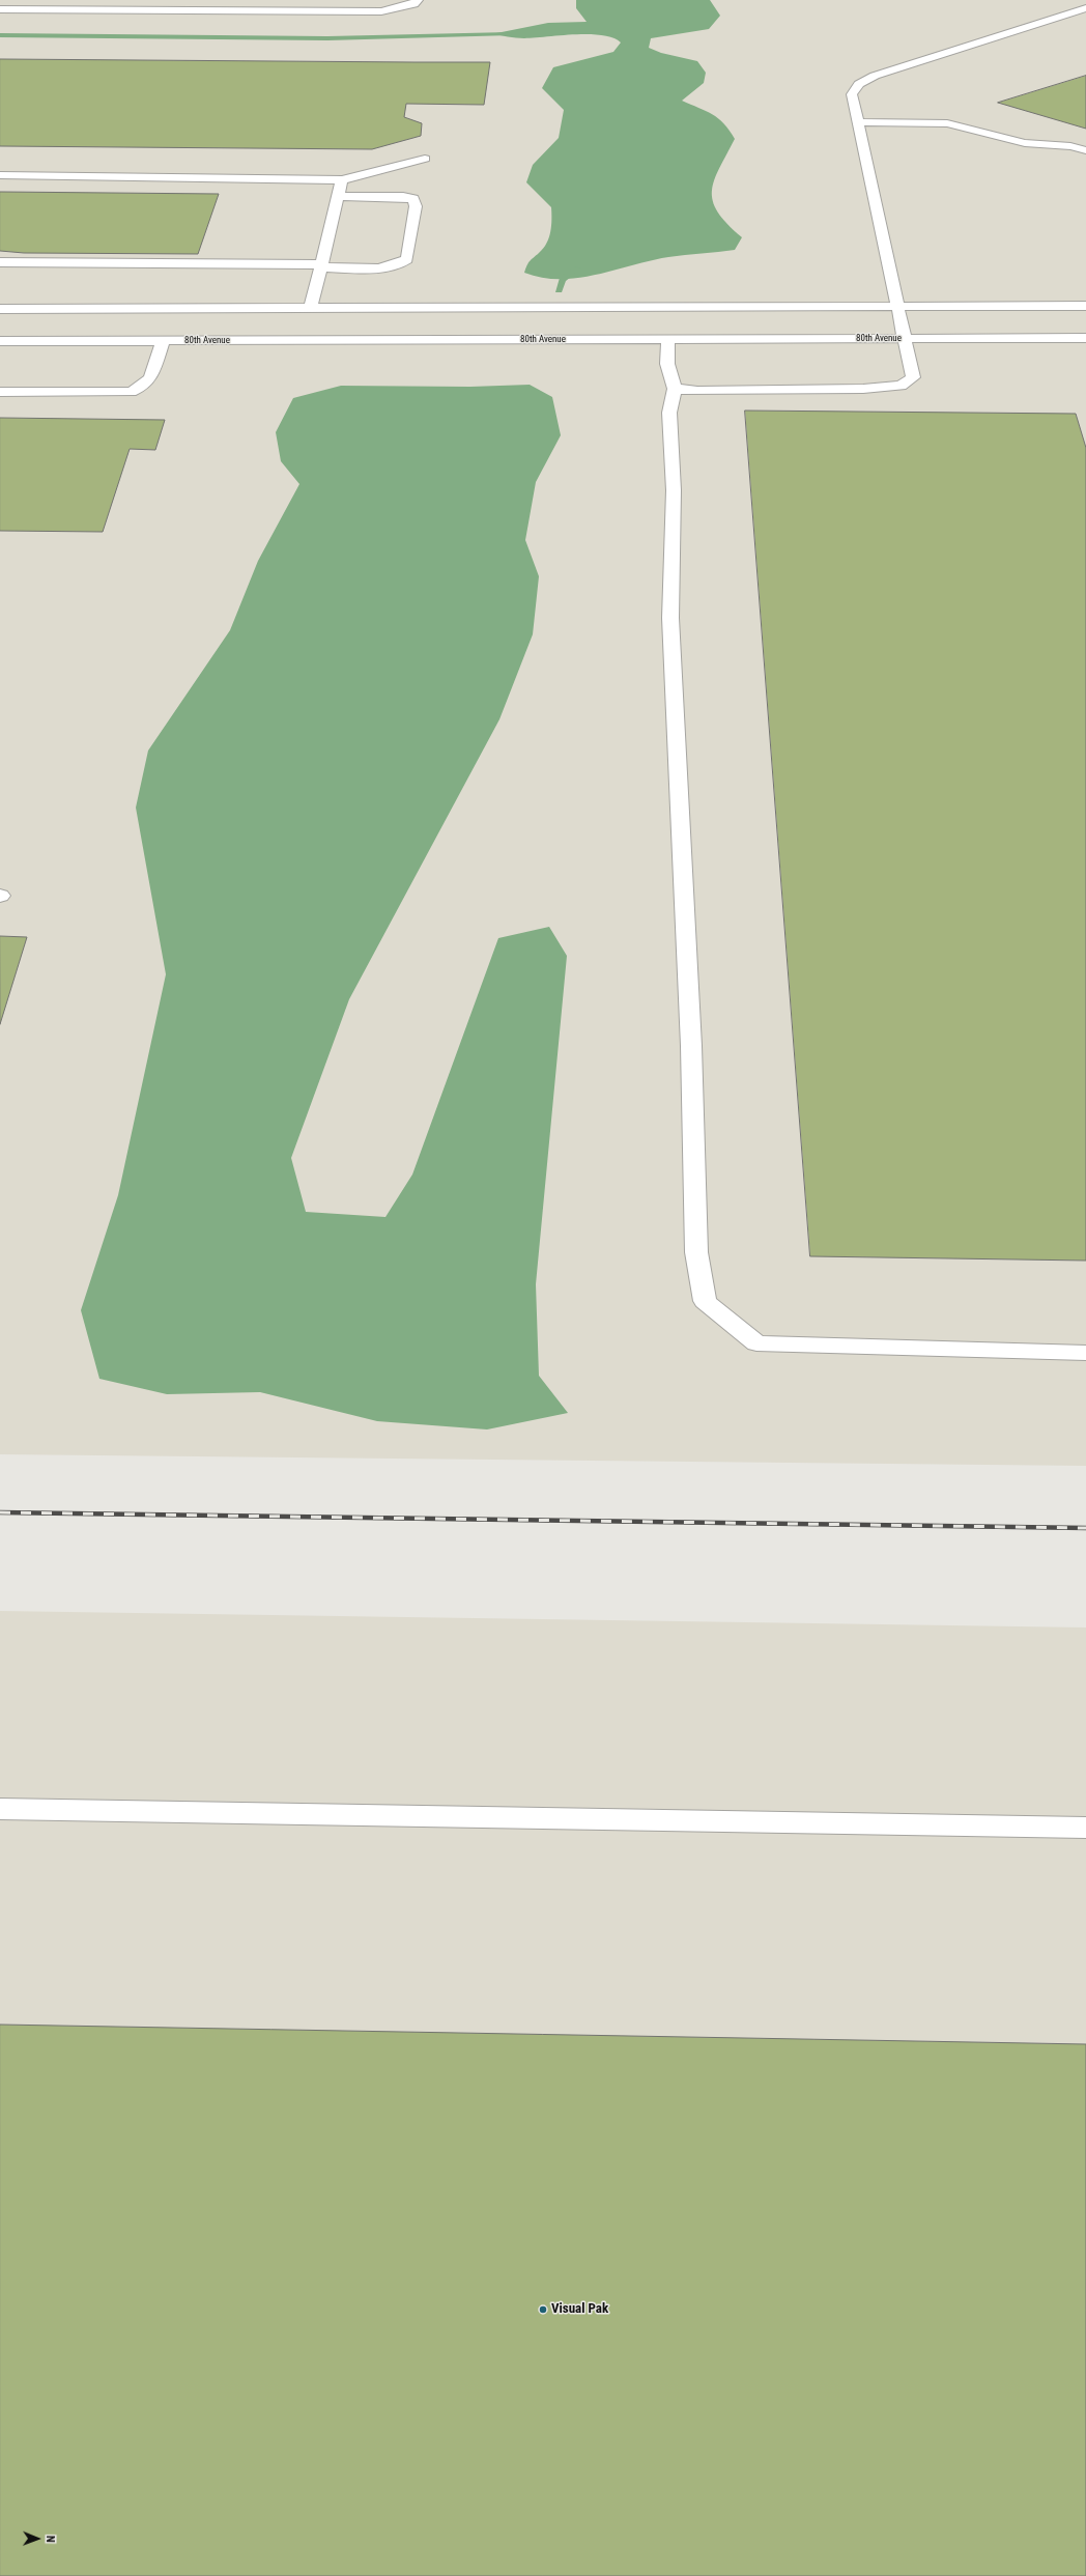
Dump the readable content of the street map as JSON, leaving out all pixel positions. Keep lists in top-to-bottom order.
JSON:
{
  "streets": {
    "street": ["80th Avenue"]
  },
  "places": ["Visual Pak"],
  "north": "right"
}
